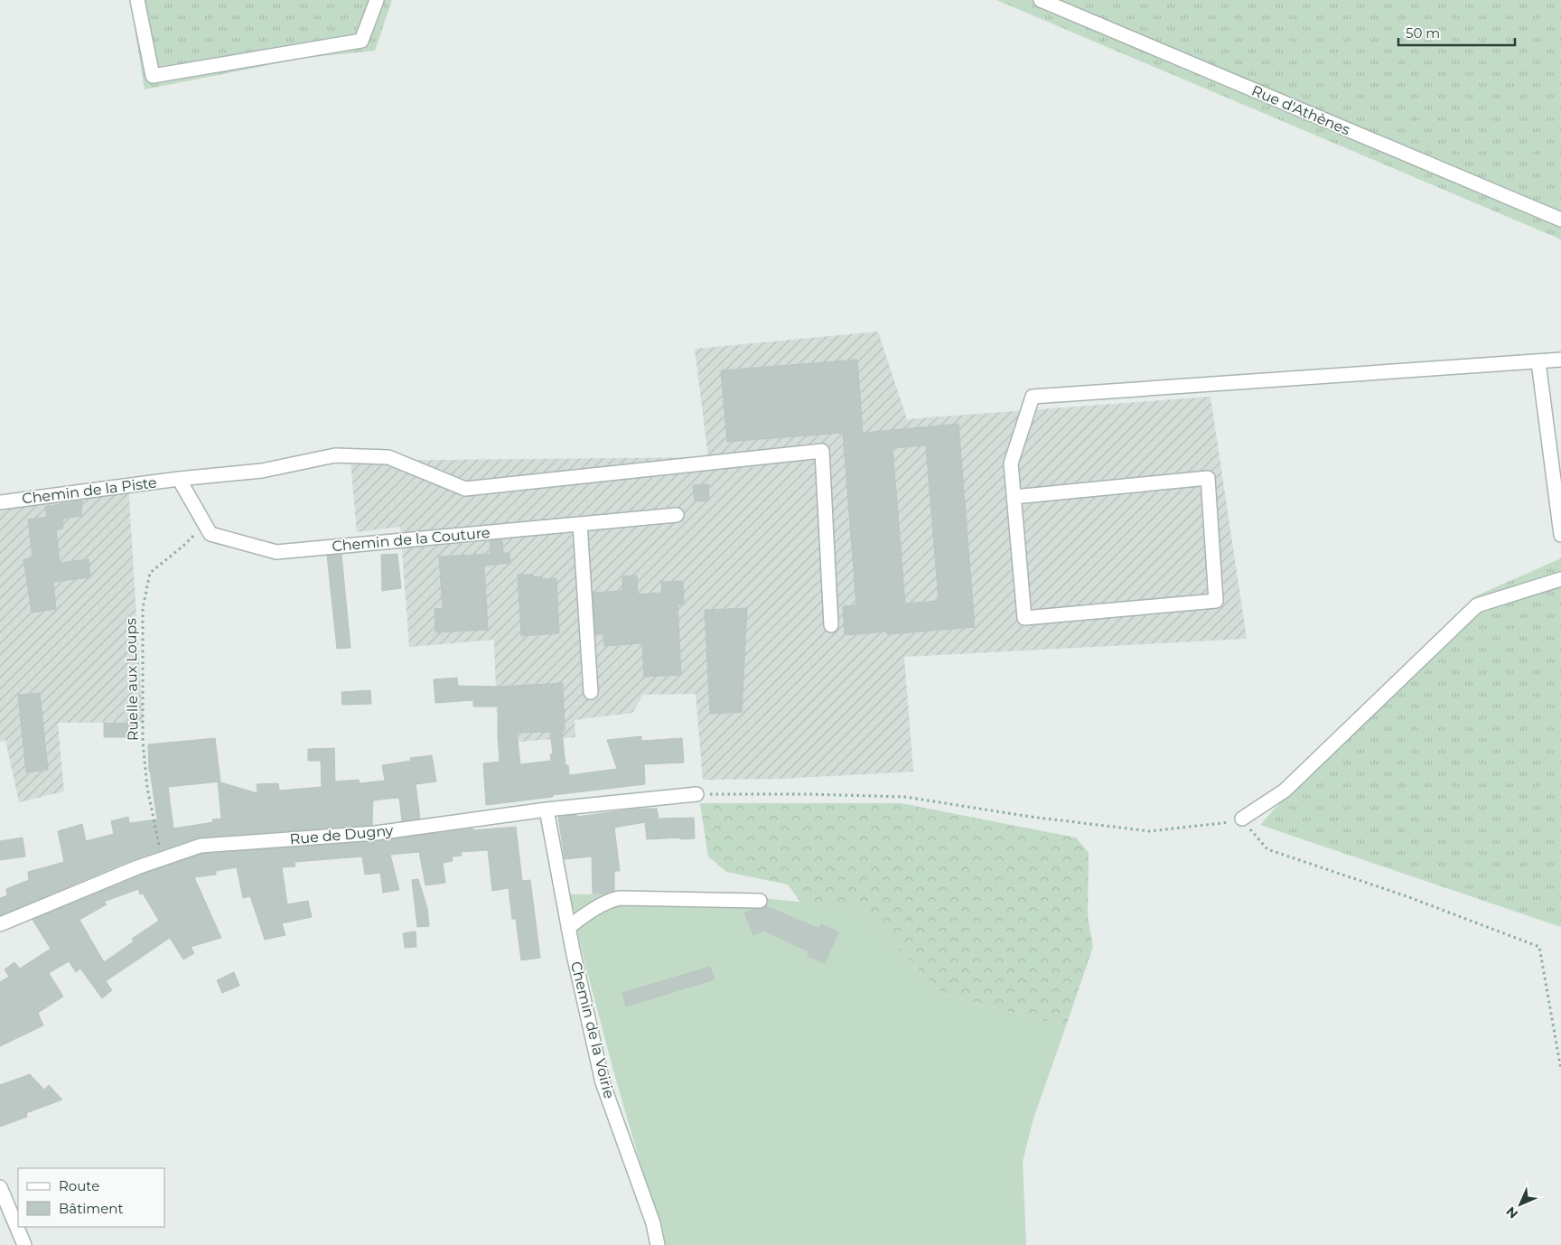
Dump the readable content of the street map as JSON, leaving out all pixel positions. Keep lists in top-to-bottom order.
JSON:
{
  "streets": {
    "street": [
      "Rue d'Athènes",
      "Chemin de la Piste",
      "Chemin de la Couture",
      "Rue de Dugny",
      "Chemin de la Voirie"
    ],
    "path": ["Ruelle aux Loups"]
  },
  "crossings": [
    ["Chemin de la Piste", "Chemin de la Couture"],
    ["Chemin de la Couture", "Ruelle aux Loups"],
    ["Ruelle aux Loups", "Rue de Dugny"],
    ["Rue de Dugny", "Chemin de la Voirie"]
  ],
  "legend": ["Route", "Bâtiment"],
  "scale_bar": "50 m",
  "north": "bottom left"
}
